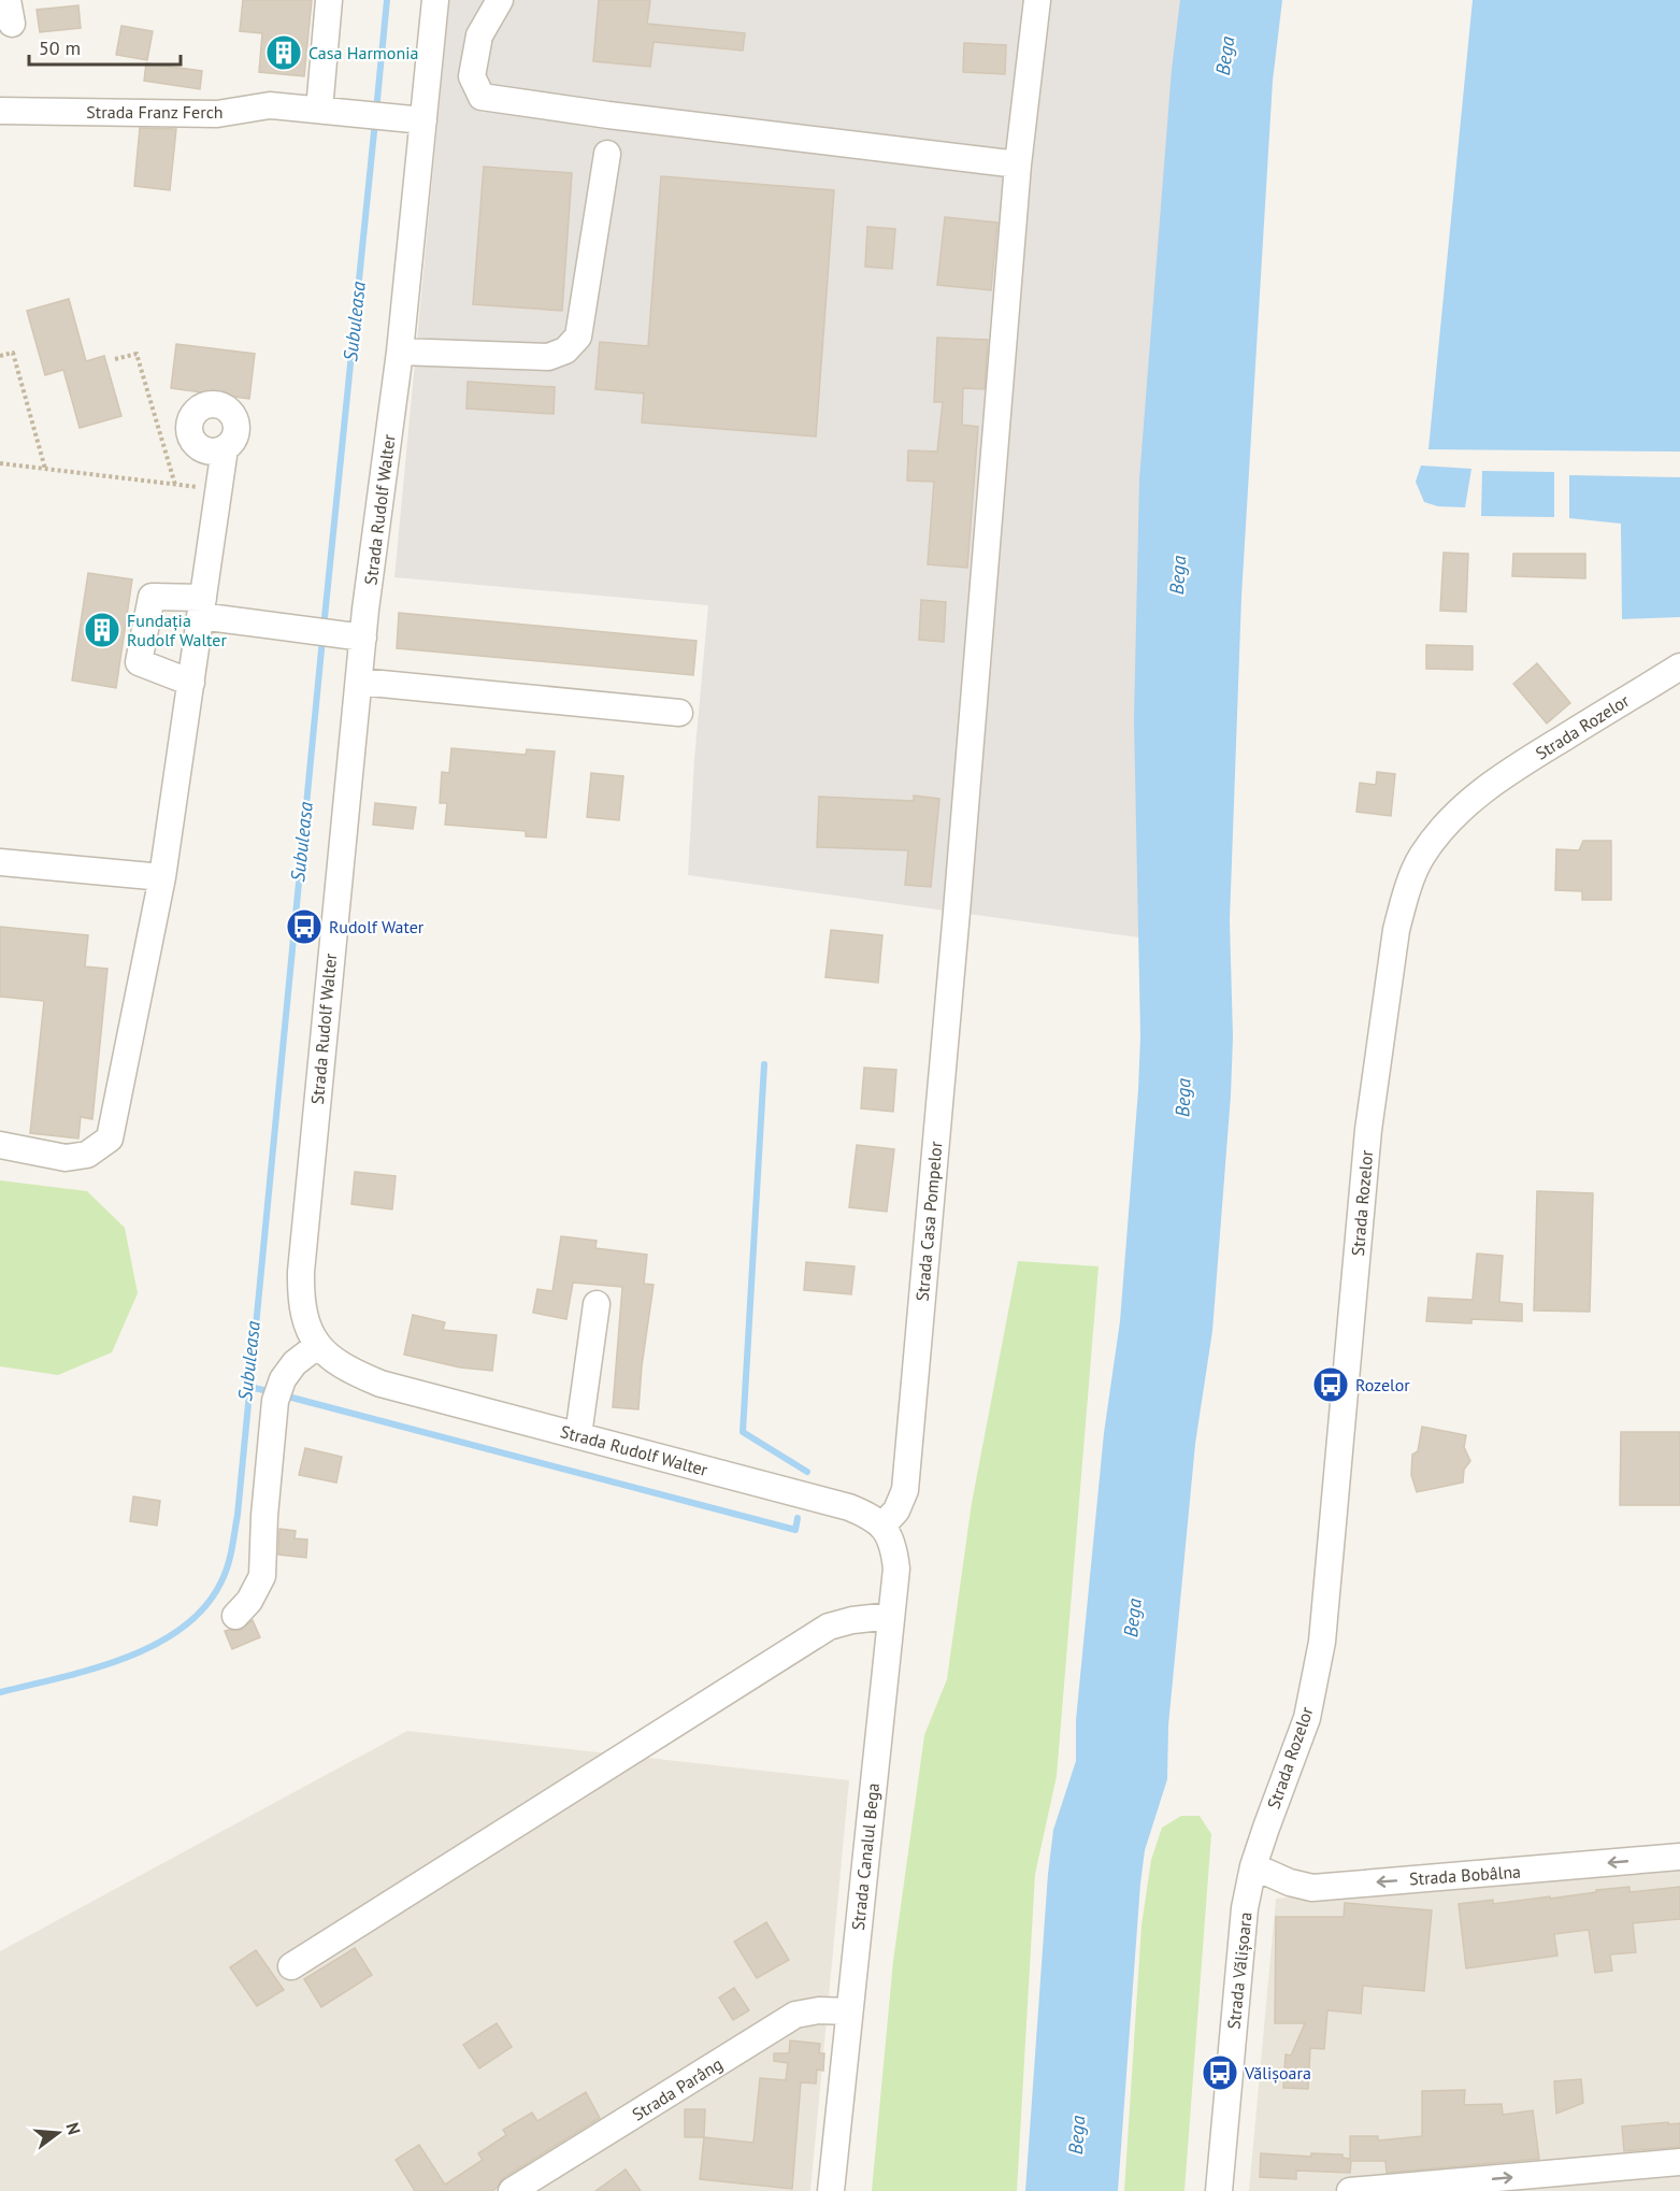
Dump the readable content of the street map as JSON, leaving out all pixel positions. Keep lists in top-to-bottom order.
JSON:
{
  "streets": {
    "street": [
      "Strada Franz Ferch",
      "Strada Rudolf Walter",
      "Strada Rozelor",
      "Strada Casa Pompelor",
      "Strada Canalul Bega",
      "Strada Bobâlna",
      "Strada Vălișoara",
      "Strada Parâng"
    ]
  },
  "crossings": [
    ["Strada Franz Ferch", "Strada Rudolf Walter"],
    ["Strada Rudolf Walter", "Strada Casa Pompelor"],
    ["Strada Rudolf Walter", "Strada Canalul Bega"],
    ["Strada Rozelor", "Strada Bobâlna"],
    ["Strada Rozelor", "Strada Vălișoara"],
    ["Strada Casa Pompelor", "Strada Canalul Bega"],
    ["Strada Canalul Bega", "Strada Parâng"],
    ["Strada Bobâlna", "Strada Vălișoara"]
  ],
  "one_way": ["Strada Bobâlna"],
  "water": ["Bega", "Subuleasa"],
  "places": {
    "building": ["Casa Harmonia", "Fundația Rudolf Walter"],
    "bus stop": ["Rudolf Water", "Rozelor", "Vălișoara"]
  },
  "scale_bar": "50 m",
  "north": "right"
}
